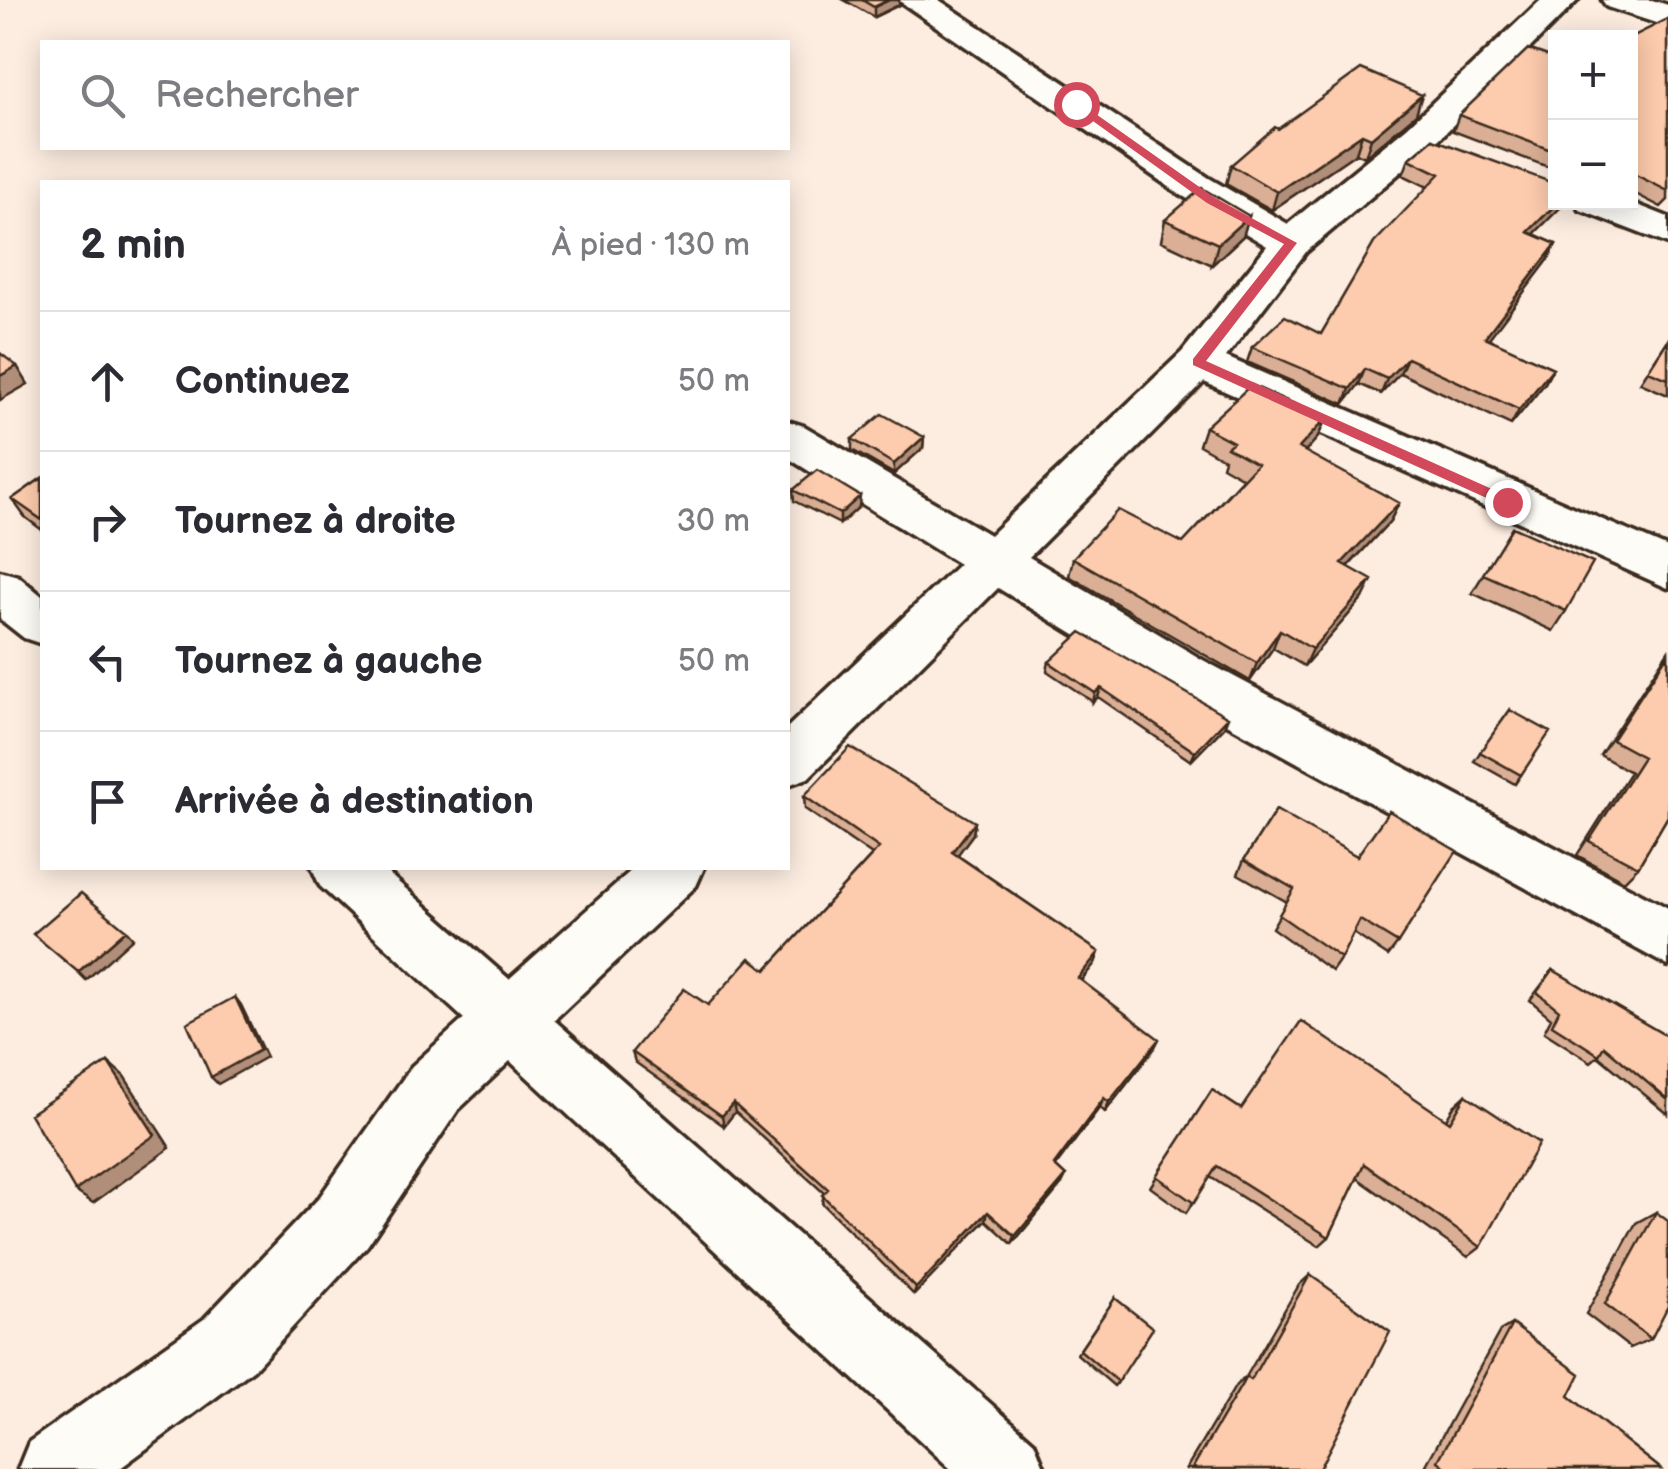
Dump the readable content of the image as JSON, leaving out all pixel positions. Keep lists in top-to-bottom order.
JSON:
{
  "page": {
    "map_buttons": ["+", "−"],
    "search": "Rechercher",
    "heading": ["2 min", "À pied · 130 m"],
    "list": [
      ["Continuez", "50 m"],
      ["Tournez à droite", "30 m"],
      ["Tournez à gauche", "50 m"],
      "Arrivée à destination"
    ]
  }
}
